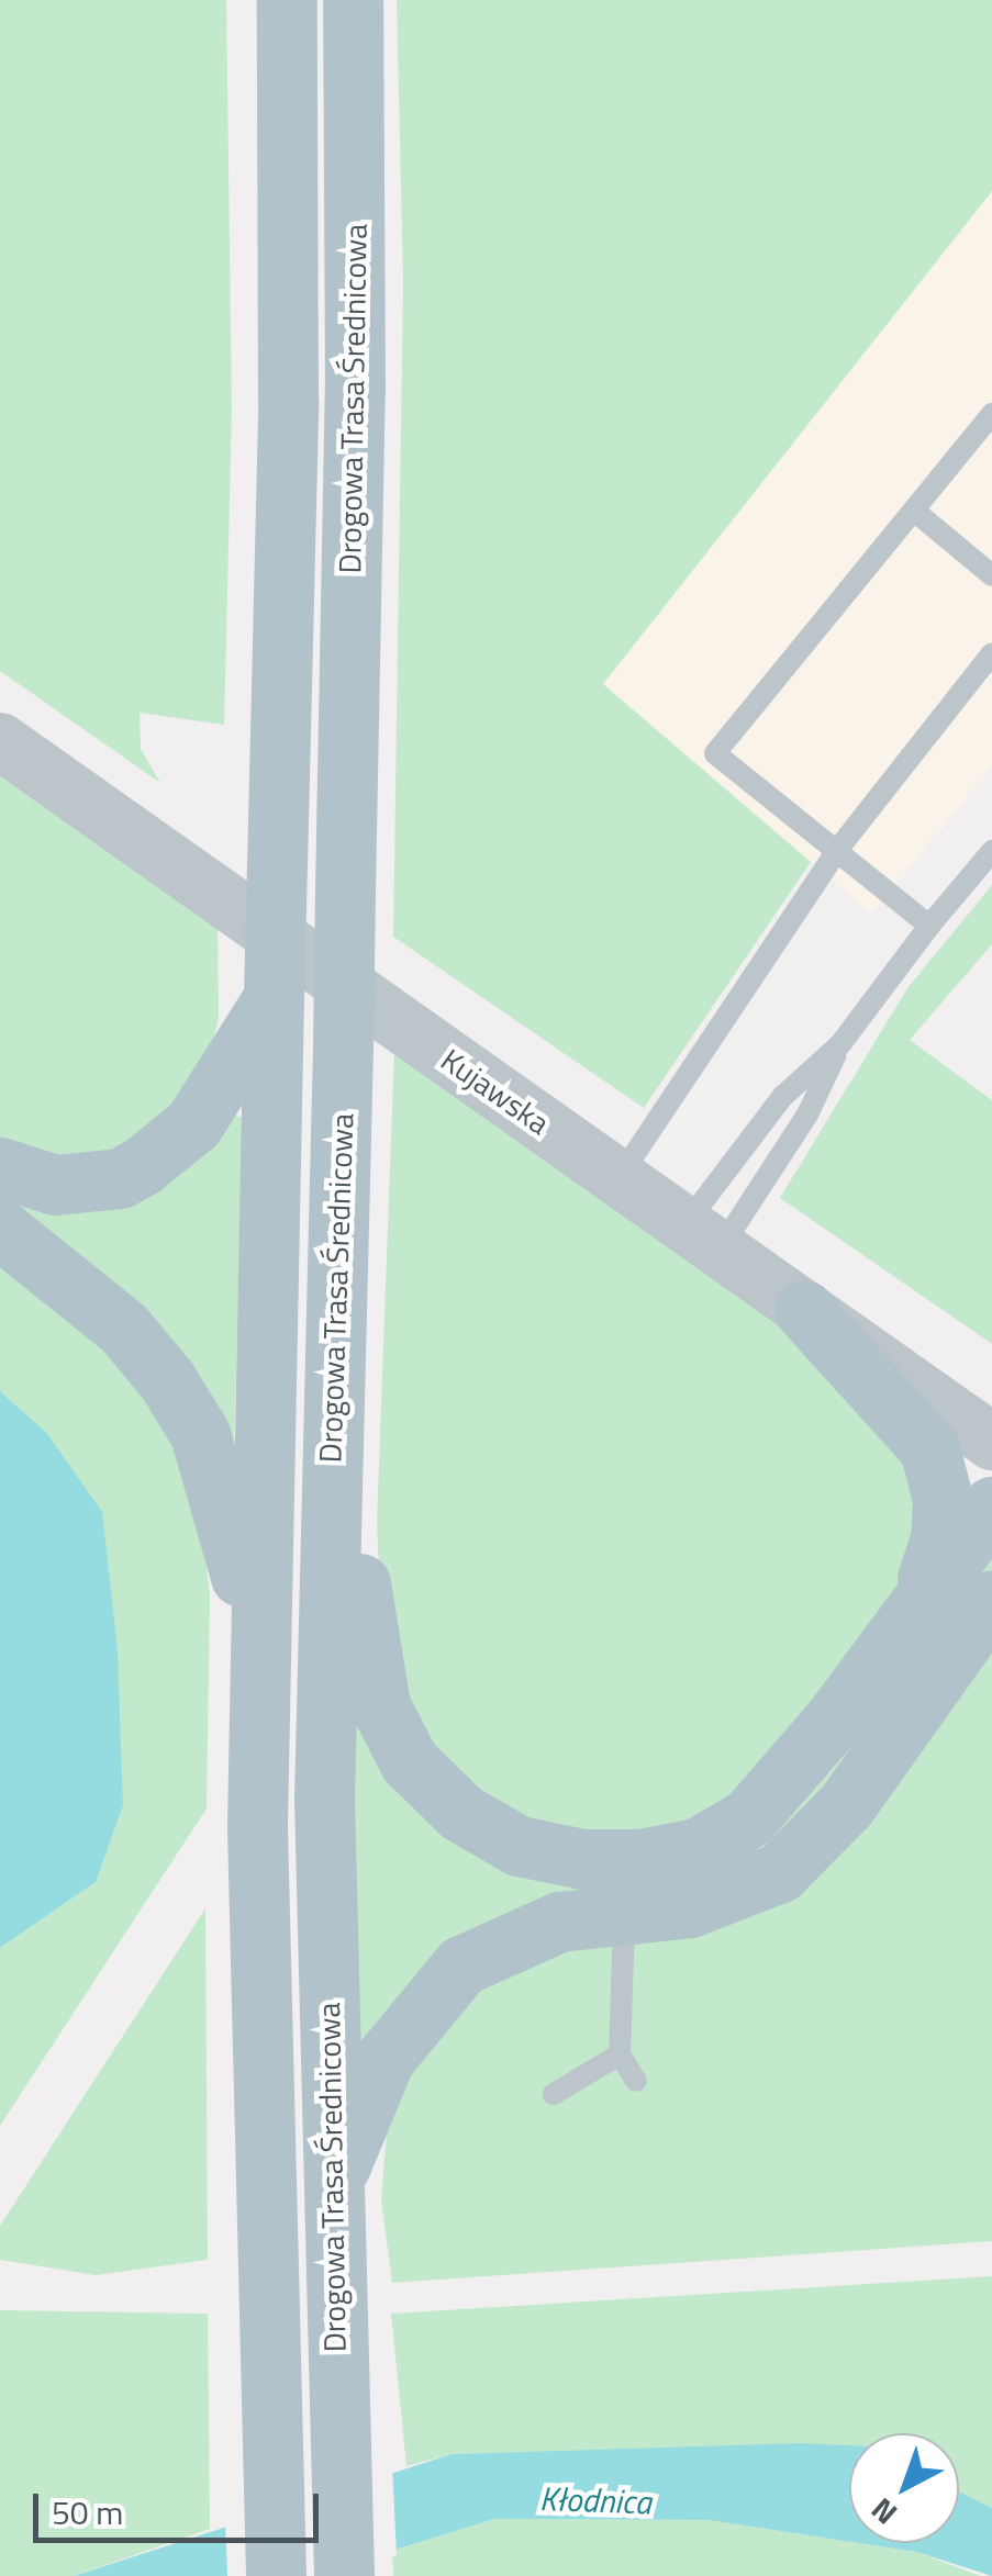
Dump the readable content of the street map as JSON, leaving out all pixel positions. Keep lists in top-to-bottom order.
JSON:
{
  "streets": {
    "main road": ["Drogowa Trasa Średnicowa"],
    "street": ["Kujawska"]
  },
  "water": ["Kłodnica"],
  "scale_bar": "50 m",
  "north": "bottom left"
}
